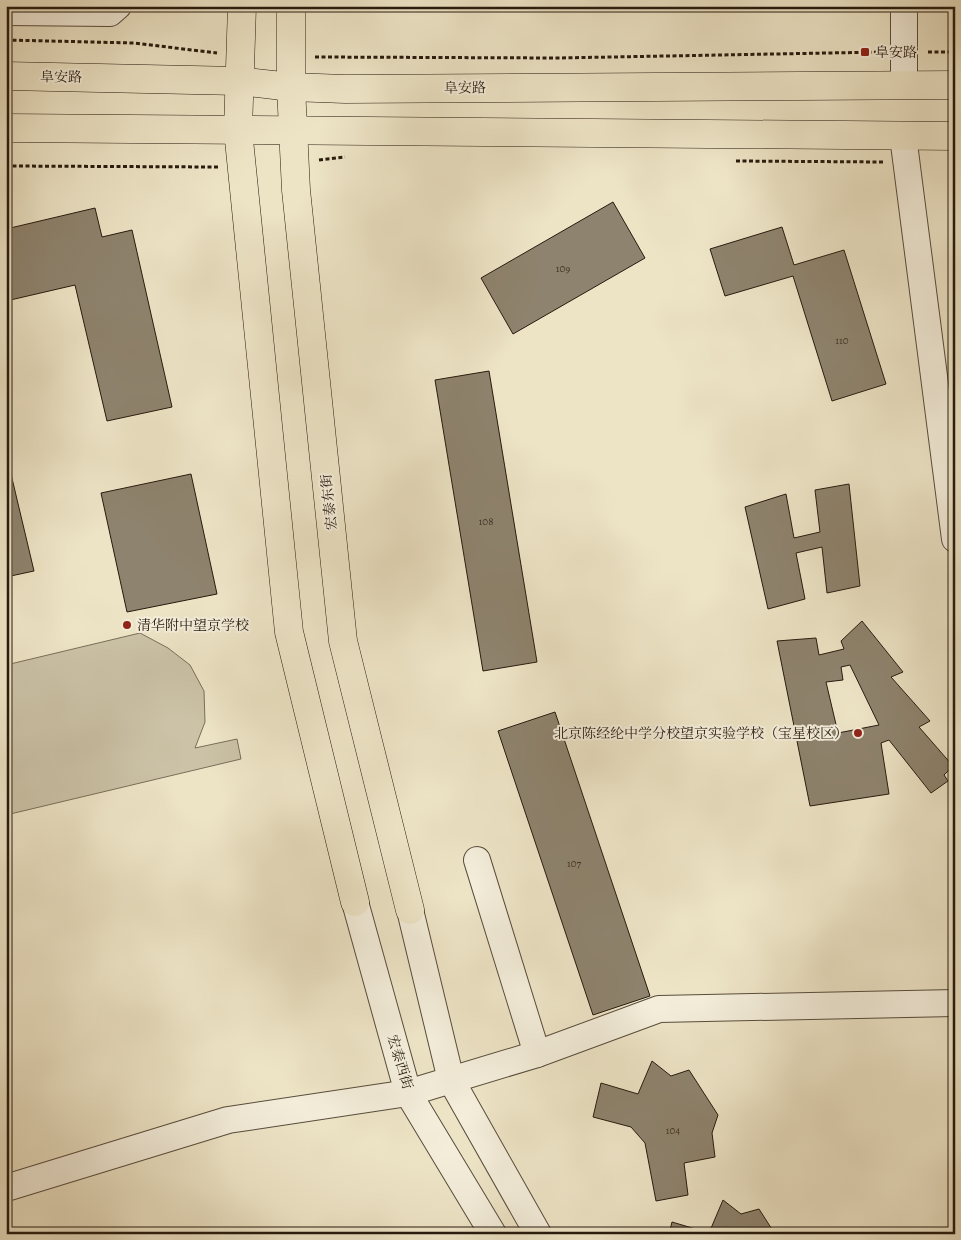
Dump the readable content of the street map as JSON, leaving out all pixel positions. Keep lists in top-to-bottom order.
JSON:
{
  "streets": {
    "main road": ["阜安路", "宏泰东街"],
    "street": ["宏泰西街"]
  },
  "crossings": [
    ["阜安路", "宏泰东街"]
  ],
  "places": {
    "transit": ["阜安路"],
    "other": ["清华附中望京学校", "北京陈经纶中学分校望京实验学校（宝星校区）"]
  },
  "house_numbers": [
    "109",
    "110",
    "108",
    "107",
    "104"
  ]
}
